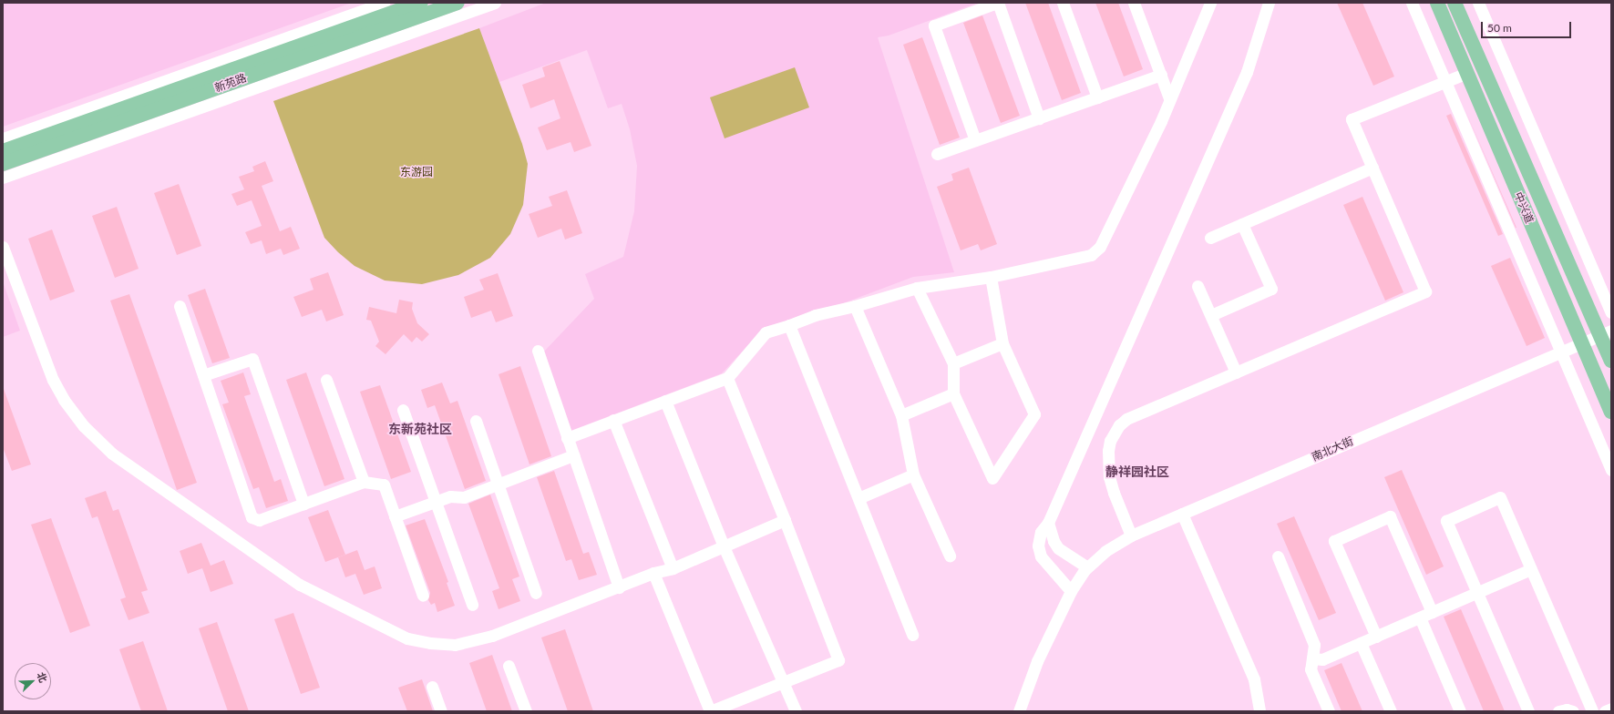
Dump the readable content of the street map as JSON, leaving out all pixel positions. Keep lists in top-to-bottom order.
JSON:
{
  "streets": {
    "main road": ["新苑路", "中兴道"],
    "street": ["南北大街"]
  },
  "crossings": [
    ["中兴道", "南北大街"]
  ],
  "districts": ["东新苑社区", "静祥园社区"],
  "parks": ["东游园"],
  "scale_bar": "50 m",
  "north": "top right"
}
